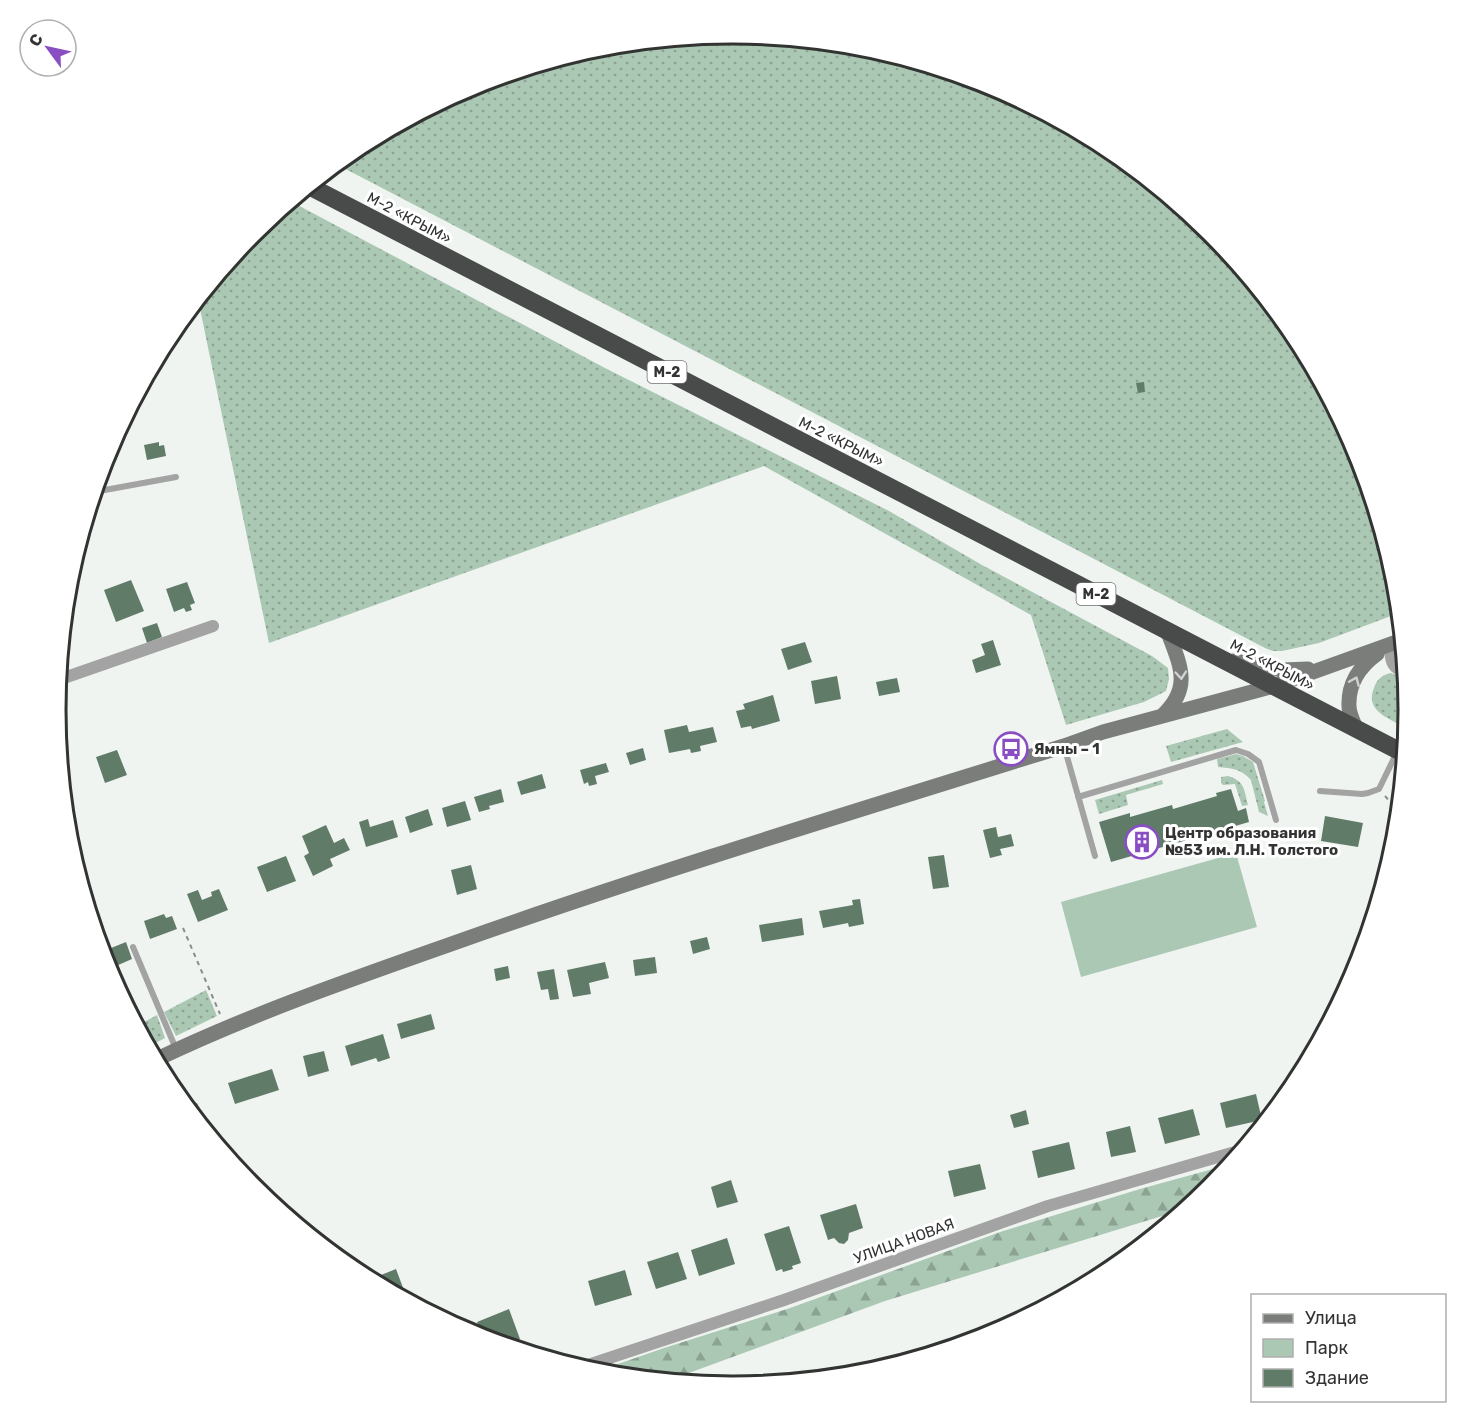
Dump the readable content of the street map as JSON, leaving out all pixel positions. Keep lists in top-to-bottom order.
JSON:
{
  "streets": {
    "highway": ["М-2 «КРЫМ»", "М-2"],
    "street": ["УЛИЦА НОВАЯ"]
  },
  "crossings": [
    ["М-2 «КРЫМ»", "М-2"]
  ],
  "places": {
    "bus stop": ["Ямны – 1"],
    "building": ["Центр образования №53 им. Л.Н. Толстого"]
  },
  "legend": ["Улица", "Парк", "Здание"],
  "north": "top left"
}
